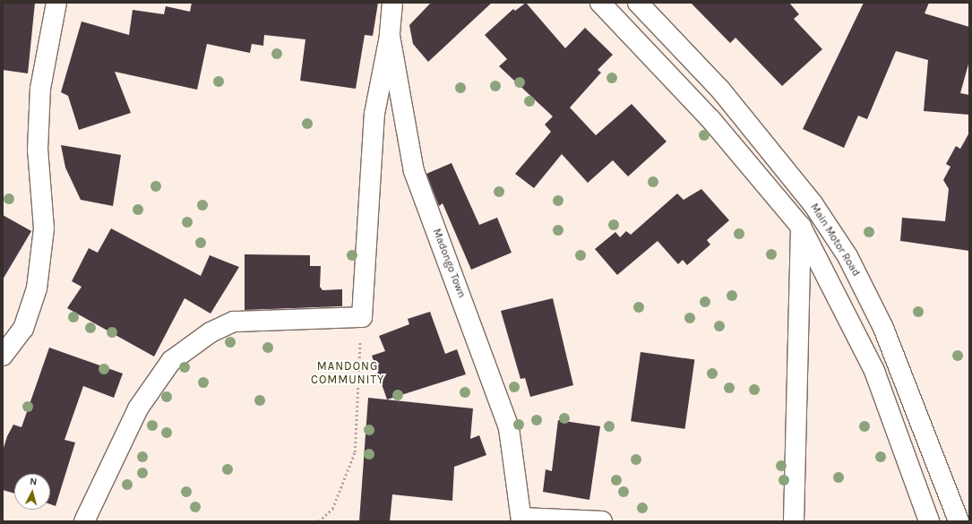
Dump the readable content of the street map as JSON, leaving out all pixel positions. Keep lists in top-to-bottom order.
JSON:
{
  "streets": {
    "main road": ["Main Motor Road", "Madongo Town"]
  },
  "districts": ["MANDONG COMMUNITY"],
  "north": "top"
}
